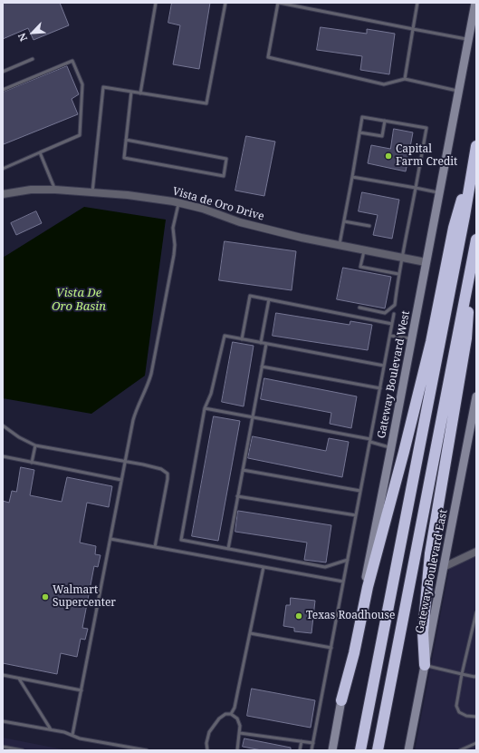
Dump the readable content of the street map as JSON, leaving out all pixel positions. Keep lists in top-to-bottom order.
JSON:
{
  "streets": {
    "main road": ["Gateway Boulevard West", "Gateway Boulevard East"],
    "street": ["Vista de Oro Drive"]
  },
  "crossings": [
    ["Vista de Oro Drive", "Gateway Boulevard West"]
  ],
  "water": ["Vista De Oro Basin"],
  "places": ["Capital Farm Credit", "Walmart Supercenter", "Texas Roadhouse"],
  "north": "bottom left"
}
